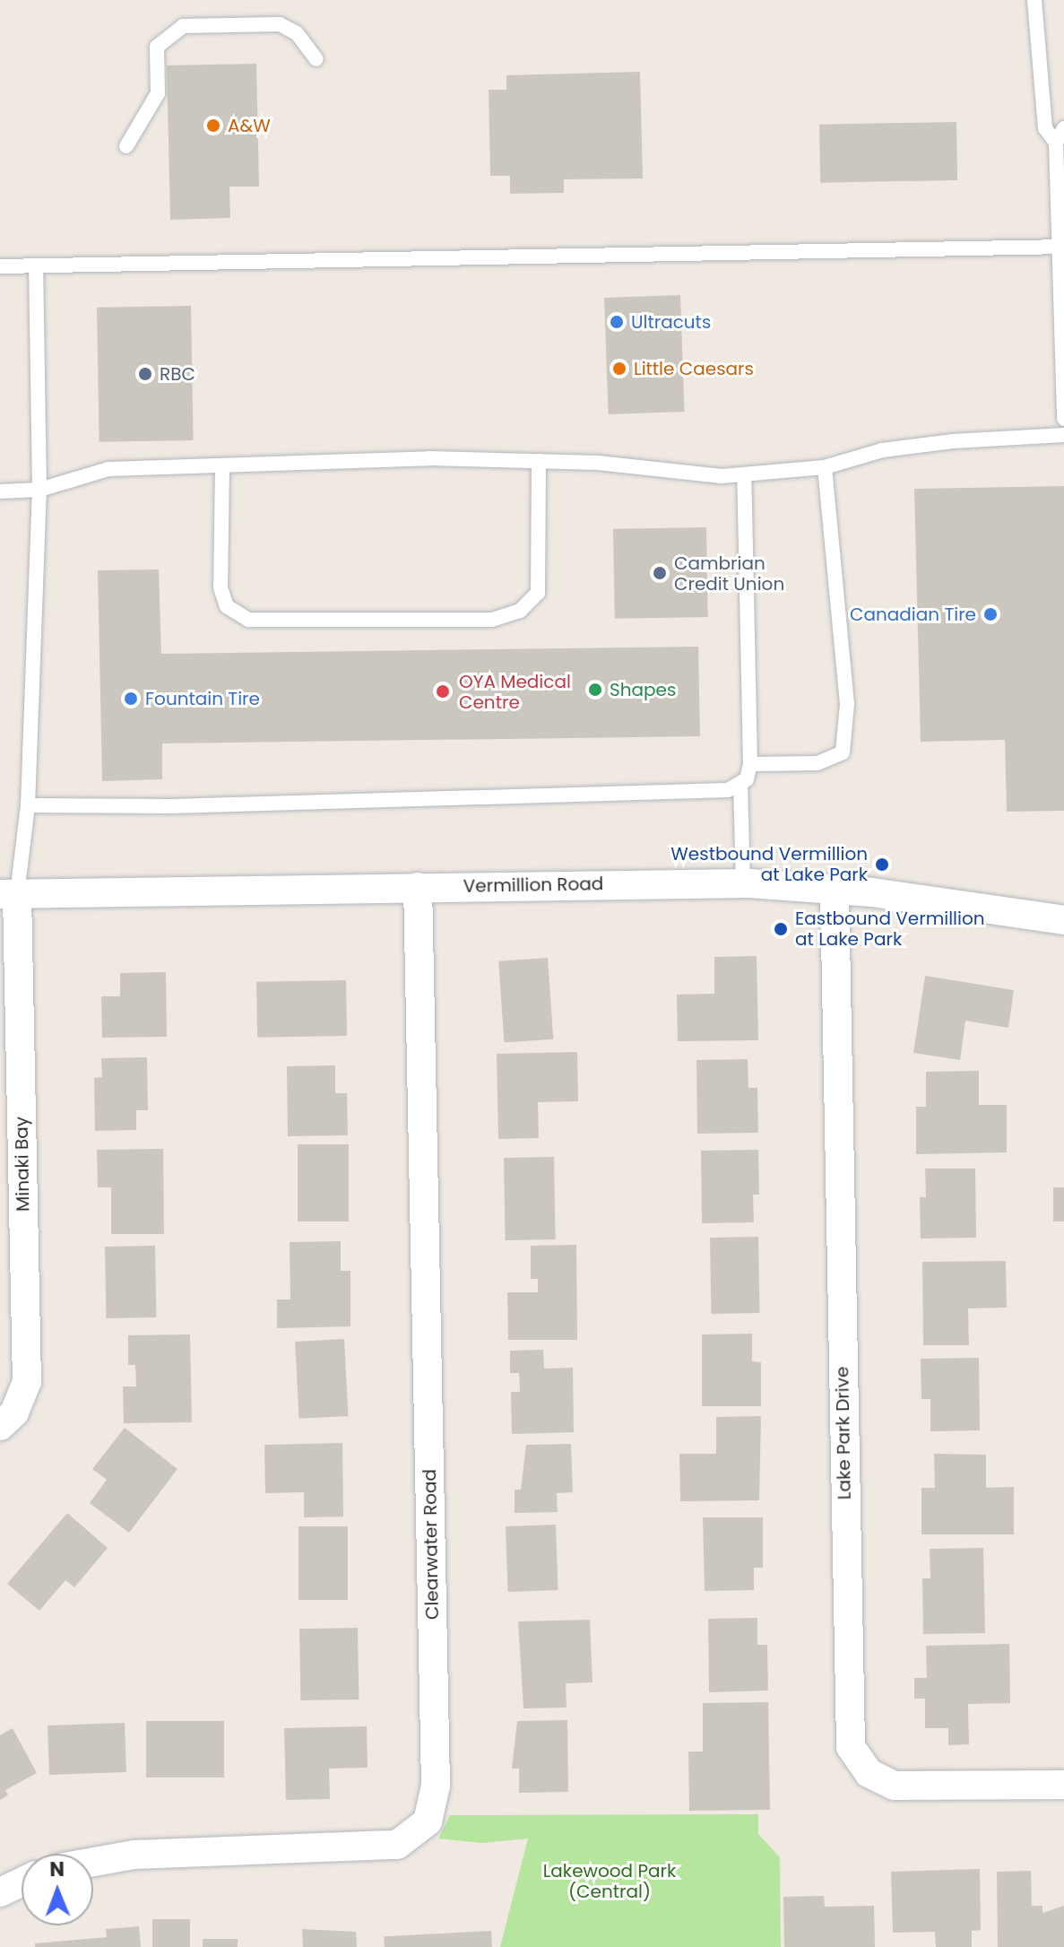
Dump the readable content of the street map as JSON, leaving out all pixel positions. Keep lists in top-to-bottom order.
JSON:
{
  "streets": {
    "street": [
      "Vermillion Road",
      "Minaki Bay",
      "Lake Park Drive",
      "Clearwater Road"
    ]
  },
  "crossings": [
    ["Vermillion Road", "Minaki Bay"],
    ["Vermillion Road", "Lake Park Drive"],
    ["Vermillion Road", "Clearwater Road"]
  ],
  "parks": ["Lakewood Park (Central)"],
  "places": [
    "A&W",
    "Ultracuts",
    "Little Caesars",
    "RBC",
    "Cambrian Credit Union",
    "Canadian Tire",
    "Shapes",
    "OYA Medical Centre",
    "Fountain Tire",
    "Westbound Vermillion at Lake Park",
    "Eastbound Vermillion at Lake Park"
  ],
  "north": "top"
}
